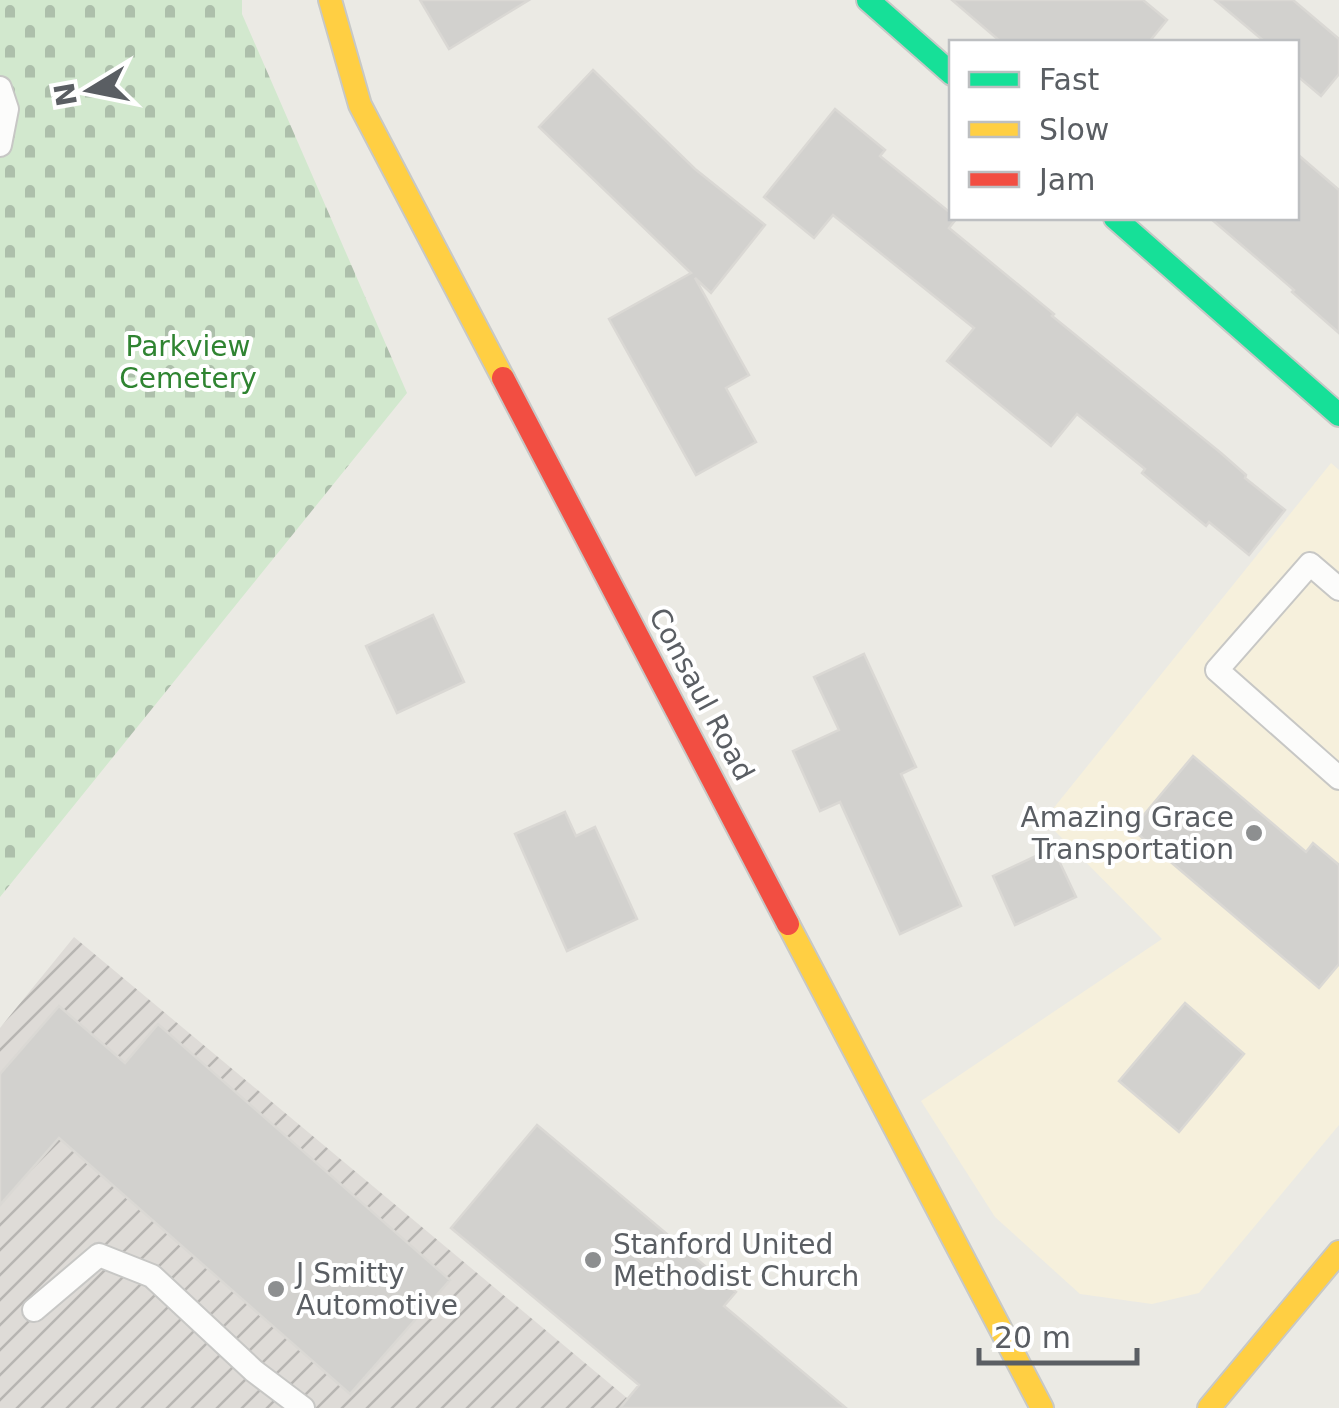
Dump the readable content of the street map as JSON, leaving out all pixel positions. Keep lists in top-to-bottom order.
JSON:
{
  "streets": {
    "street": ["Consaul Road"]
  },
  "parks": ["Parkview Cemetery"],
  "places": ["Amazing Grace Transportation", "Stanford United Methodist Church", "J Smitty Automotive"],
  "legend": ["Fast", "Slow", "Jam"],
  "scale_bar": "20 m",
  "north": "left"
}
